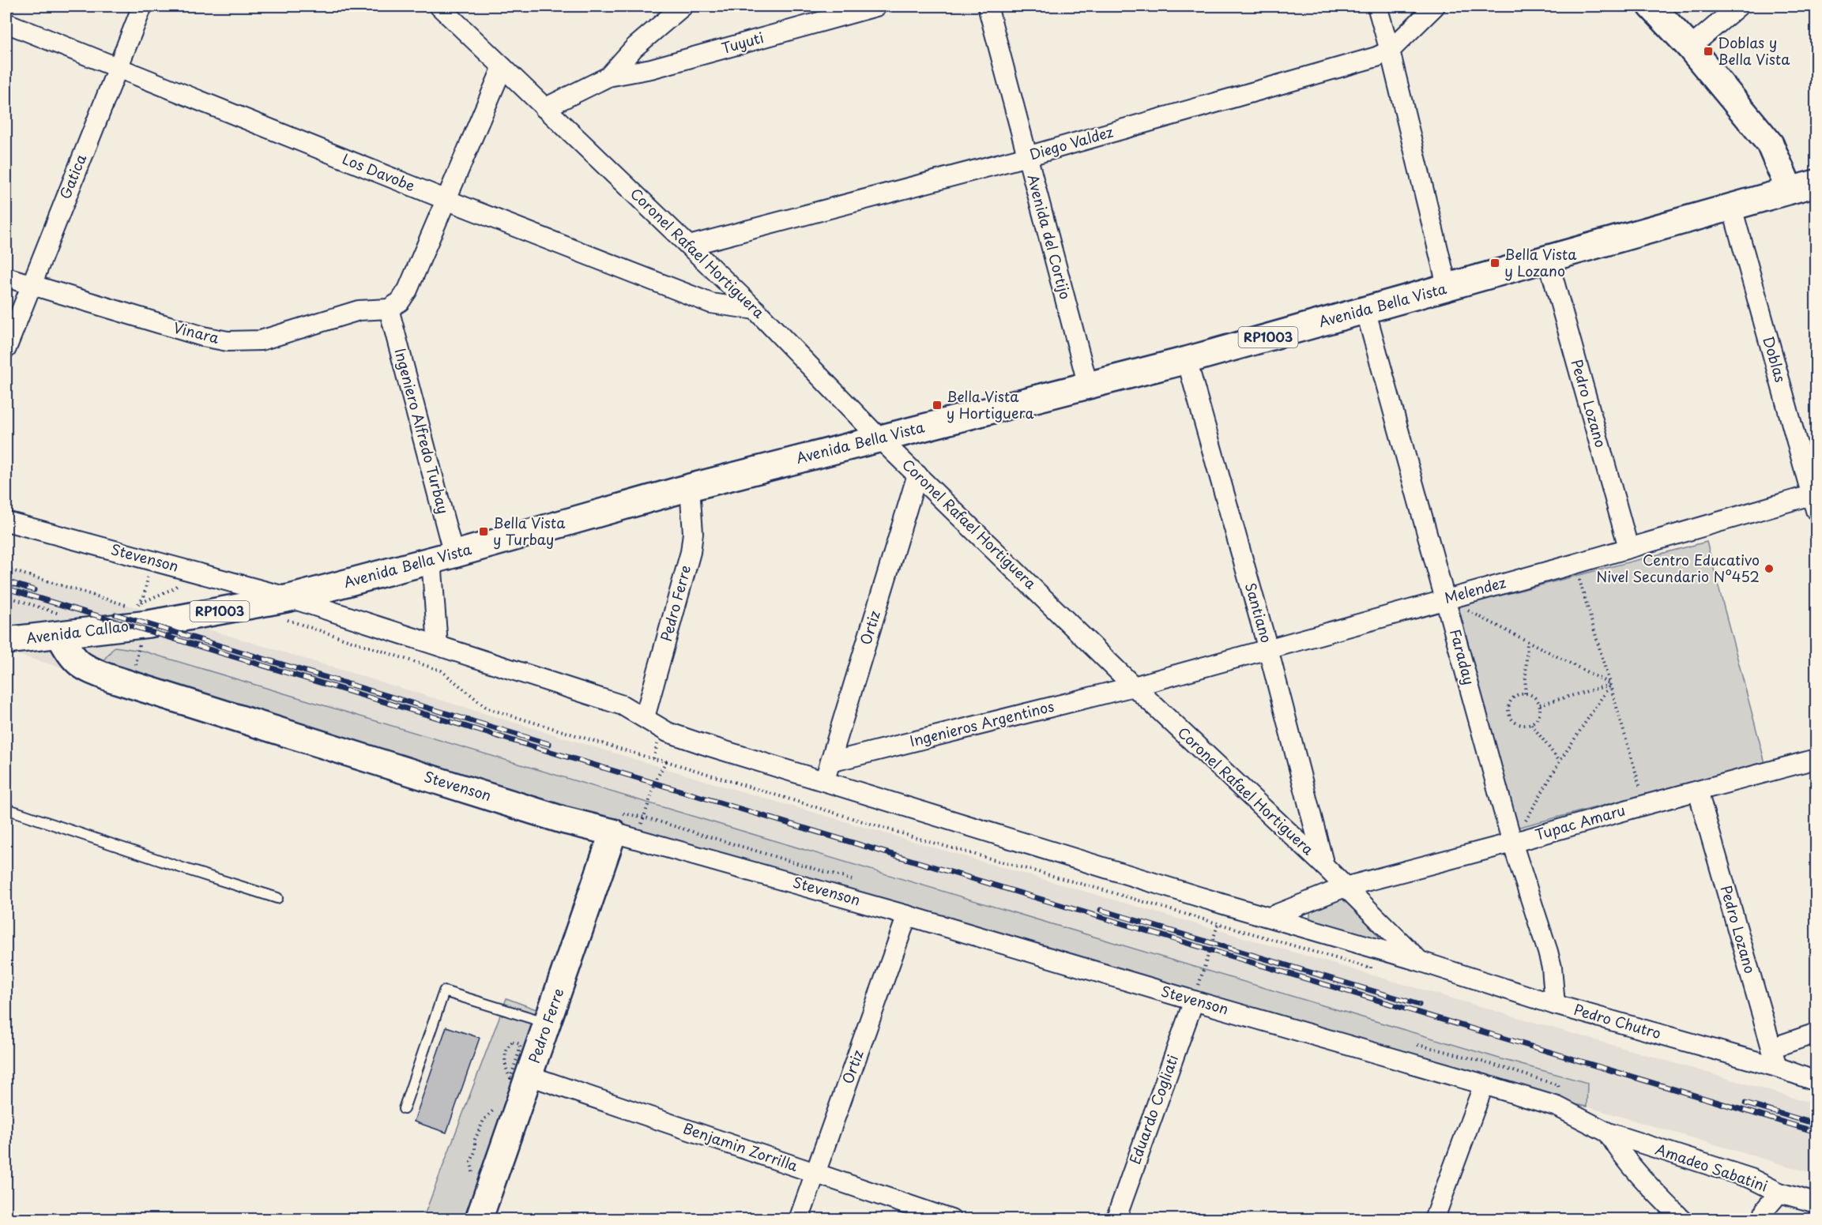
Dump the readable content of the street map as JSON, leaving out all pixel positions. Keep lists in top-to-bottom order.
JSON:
{
  "streets": {
    "main road": [
      "Avenida Bella Vista",
      "RP1003",
      "Stevenson",
      "Pedro Ferre",
      "Avenida Callao"
    ],
    "street": [
      "Tuyuti",
      "Diego Valdez",
      "Los Davobe",
      "Gatica",
      "Avenida del Cortijo",
      "Coronel Rafael Hortiguera",
      "Vinara",
      "Doblas",
      "Pedro Lozano",
      "Ingeniero Alfredo Turbay",
      "Melendez",
      "Santiano",
      "Ortiz",
      "Faraday",
      "Ingenieros Argentinos",
      "Tupac Amaru",
      "Pedro Chutro",
      "Eduardo Cogliati",
      "Benjamin Zorrilla",
      "Amadeo Sabatini"
    ]
  },
  "crossings": [
    ["Diego Valdez", "Avenida del Cortijo"],
    ["Diego Valdez", "Coronel Rafael Hortiguera"],
    ["Los Davobe", "Gatica"],
    ["Los Davobe", "Coronel Rafael Hortiguera"],
    ["Gatica", "Vinara"],
    ["Avenida del Cortijo", "Avenida Bella Vista"],
    ["Coronel Rafael Hortiguera", "Avenida Bella Vista"],
    ["Coronel Rafael Hortiguera", "Stevenson"],
    ["Coronel Rafael Hortiguera", "Melendez"],
    ["Coronel Rafael Hortiguera", "Santiano"],
    ["Coronel Rafael Hortiguera", "Ortiz"],
    ["Coronel Rafael Hortiguera", "Ingenieros Argentinos"],
    ["Coronel Rafael Hortiguera", "Tupac Amaru"],
    ["Coronel Rafael Hortiguera", "Pedro Chutro"],
    ["Avenida Bella Vista", "Doblas"],
    ["Avenida Bella Vista", "Pedro Lozano"],
    ["Avenida Bella Vista", "Ingeniero Alfredo Turbay"],
    ["Avenida Bella Vista", "Stevenson"],
    ["Avenida Bella Vista", "Pedro Ferre"],
    ["Avenida Bella Vista", "Santiano"],
    ["Avenida Bella Vista", "Avenida Callao"],
    ["Avenida Bella Vista", "Faraday"],
    ["Vinara", "Ingeniero Alfredo Turbay"],
    ["Doblas", "Melendez"],
    ["Pedro Lozano", "Melendez"],
    ["Pedro Lozano", "Tupac Amaru"],
    ["Pedro Lozano", "Pedro Chutro"],
    ["Ingeniero Alfredo Turbay", "Stevenson"],
    ["Stevenson", "Pedro Ferre"],
    ["Stevenson", "Ortiz"],
    ["Stevenson", "Avenida Callao"],
    ["Stevenson", "Tupac Amaru"],
    ["Stevenson", "Pedro Chutro"],
    ["Stevenson", "Eduardo Cogliati"],
    ["Stevenson", "Amadeo Sabatini"],
    ["Melendez", "Santiano"],
    ["Melendez", "Faraday"],
    ["Melendez", "Ingenieros Argentinos"],
    ["Pedro Ferre", "Benjamin Zorrilla"],
    ["Ortiz", "Ingenieros Argentinos"],
    ["Ortiz", "Benjamin Zorrilla"],
    ["Faraday", "Tupac Amaru"],
    ["Faraday", "Pedro Chutro"]
  ],
  "places": {
    "transit": [
      "Doblas y Bella Vista",
      "Bella Vista y Lozano",
      "Bella Vista y Hortiguera",
      "Bella Vista y Turbay"
    ],
    "other": ["Centro Educativo Nivel Secundario Nº452"]
  }
}
